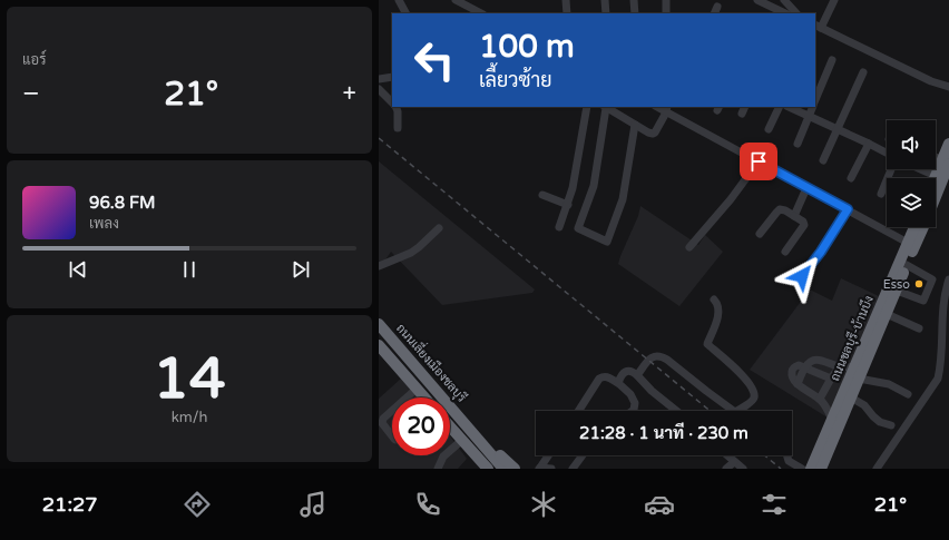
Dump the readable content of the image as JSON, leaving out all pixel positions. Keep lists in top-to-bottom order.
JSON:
{
  "streets": {
    "highway": ["ถนนชลบุรี-บ้านบึง", "ถนนเลี่ยงเมืองชลบุรี"]
  },
  "places": ["Esso"],
  "page": {
    "tile": [
      "แอร์",
      ["14", "km/h"]
    ],
    "turn": ["100 m", "เลี้ยวซ้าย"],
    "heat": ["−", "21°", "+"],
    "song": ["96.8 FM", "เพลง"],
    "limit": "20",
    "trip": "21:28 · 1 นาที · 230 m",
    "tabs": ["21:27", "21°"]
  }
}
